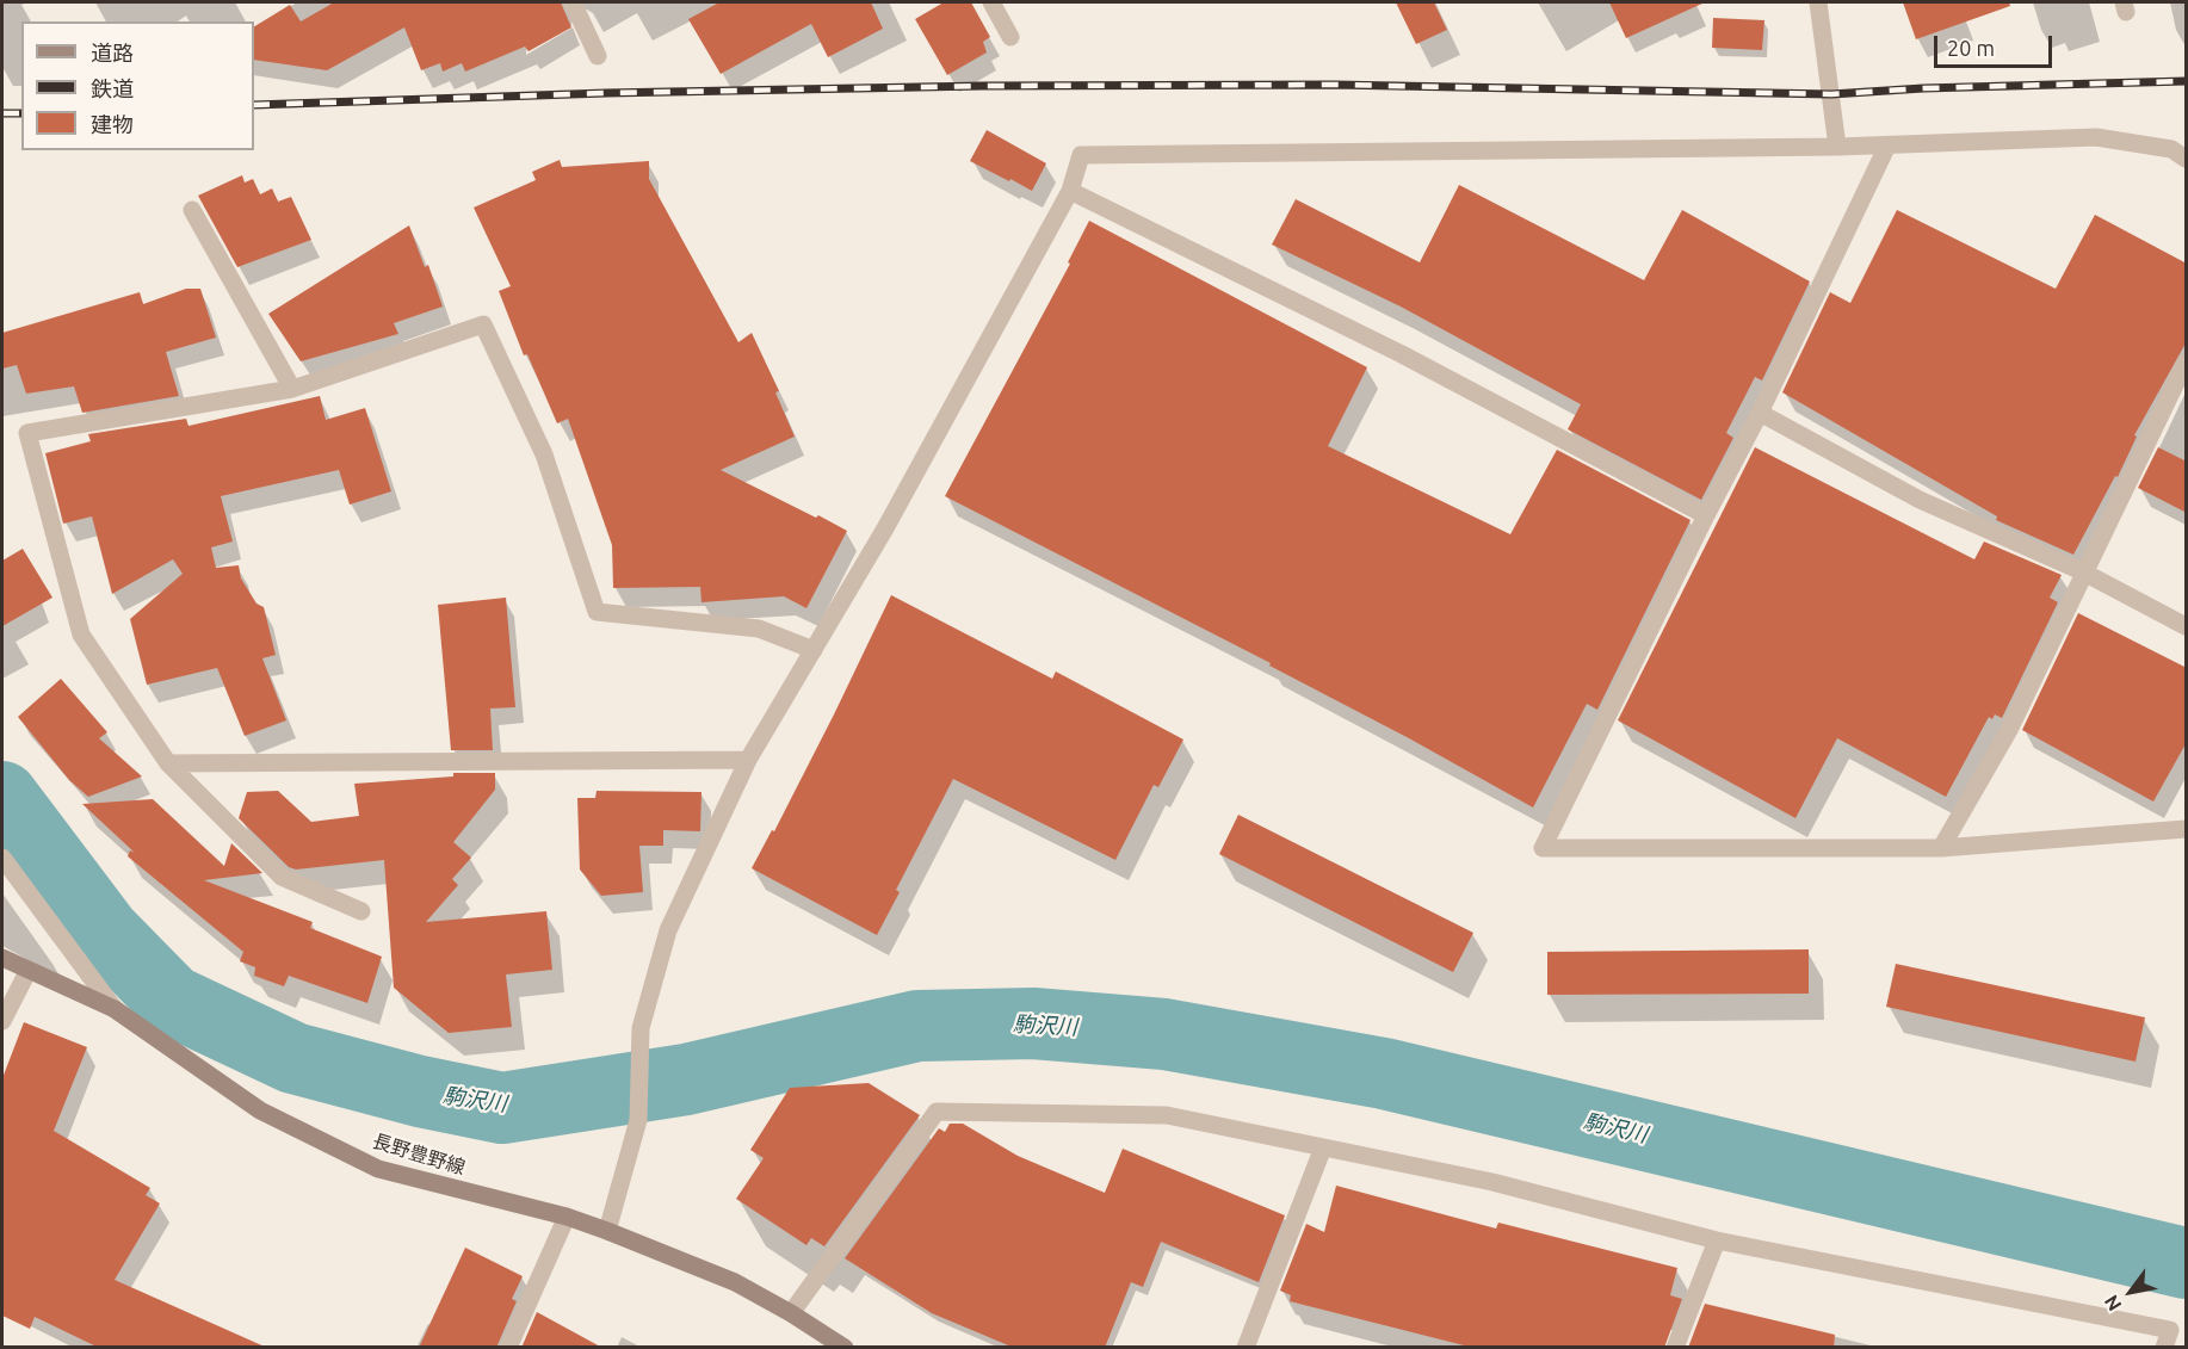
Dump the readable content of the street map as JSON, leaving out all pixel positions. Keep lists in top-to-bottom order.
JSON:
{
  "streets": {
    "main road": ["長野豊野線"]
  },
  "water": ["駒沢川"],
  "legend": ["道路", "鉄道", "建物"],
  "scale_bar": "20 m",
  "north": "bottom left"
}
